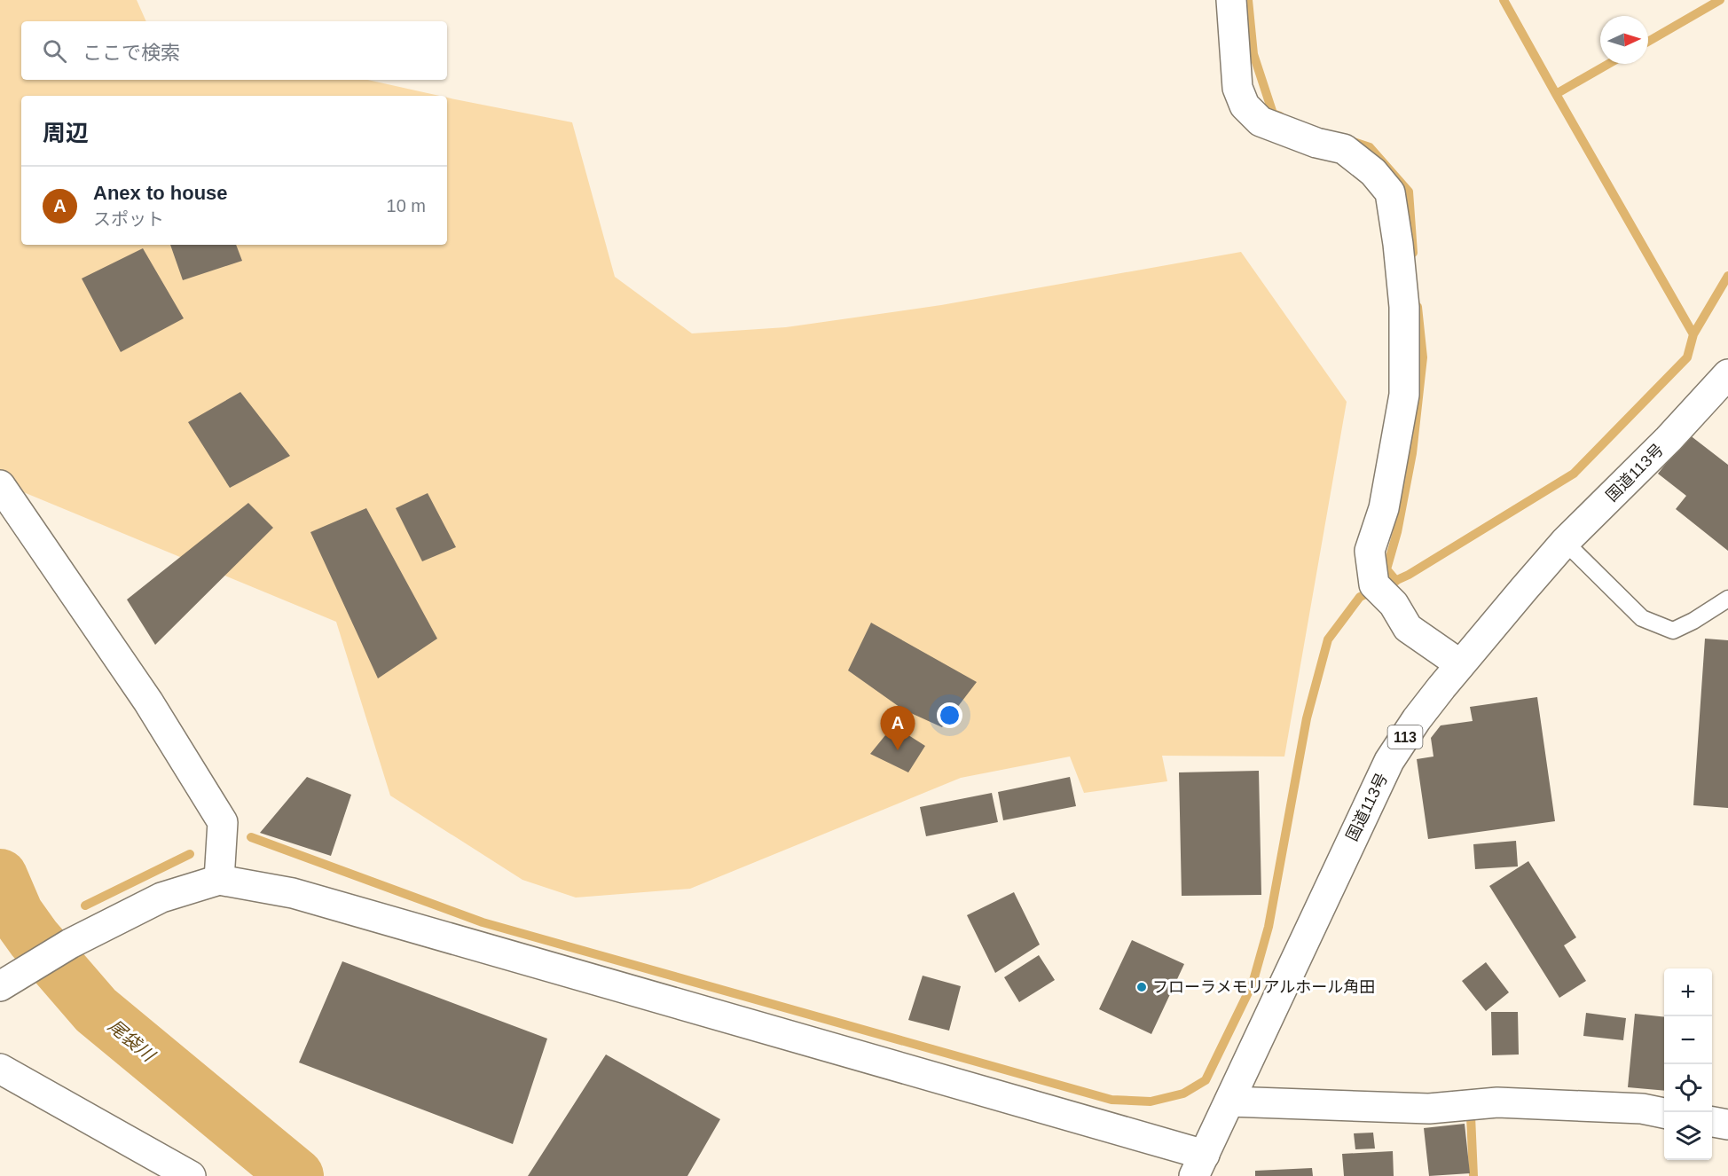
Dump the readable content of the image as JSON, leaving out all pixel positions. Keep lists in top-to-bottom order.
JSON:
{
  "streets": {
    "main road": ["国道113号", "113"]
  },
  "water": ["尾袋川"],
  "places": ["フローラメモリアルホール角田"],
  "north": "right",
  "page": {
    "search": "ここで検索",
    "heading": "周辺",
    "list": [
      {
        "mark": "A",
        "name": "Anex to house",
        "note": "スポット",
        "value": "10 m"
      }
    ],
    "pins": "A",
    "map_buttons": ["+", "−"]
  }
}
